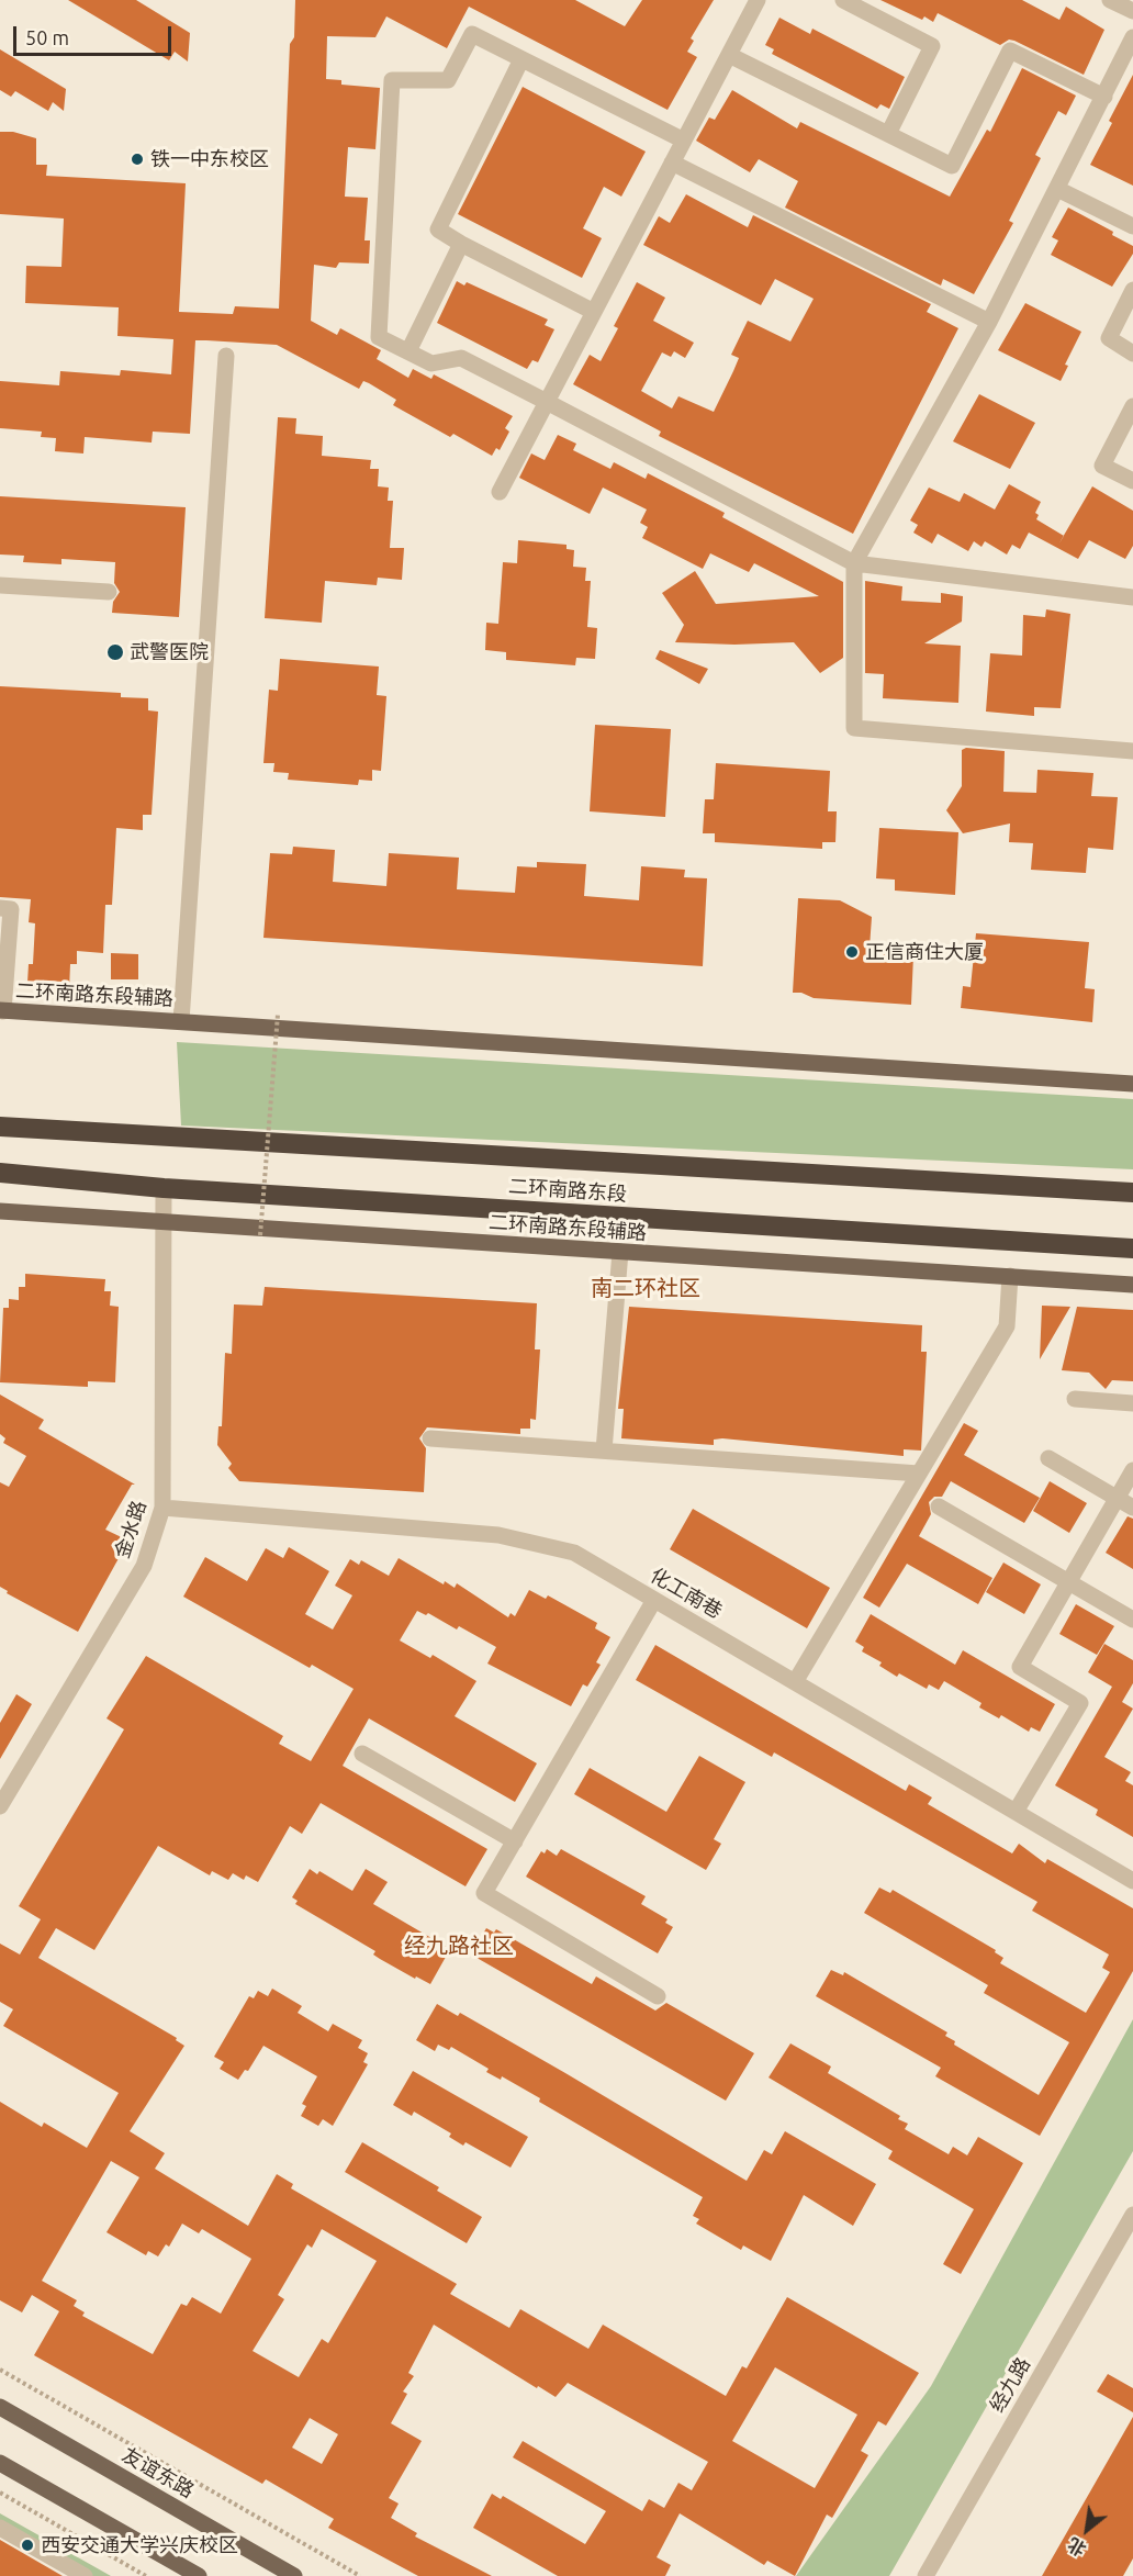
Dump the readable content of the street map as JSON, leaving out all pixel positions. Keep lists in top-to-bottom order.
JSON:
{
  "streets": {
    "highway": ["二环南路东段"],
    "main road": ["二环南路东段辅路", "友谊东路"],
    "street": ["金水路", "化工南巷", "经九路"]
  },
  "crossings": [
    ["二环南路东段辅路", "金水路"],
    ["二环南路东段", "金水路"],
    ["金水路", "化工南巷"]
  ],
  "districts": ["南二环社区", "经九路社区"],
  "places": [
    "铁一中东校区",
    "武警医院",
    "正信商住大厦",
    "西安交通大学兴庆校区"
  ],
  "scale_bar": "50 m",
  "north": "bottom left"
}
